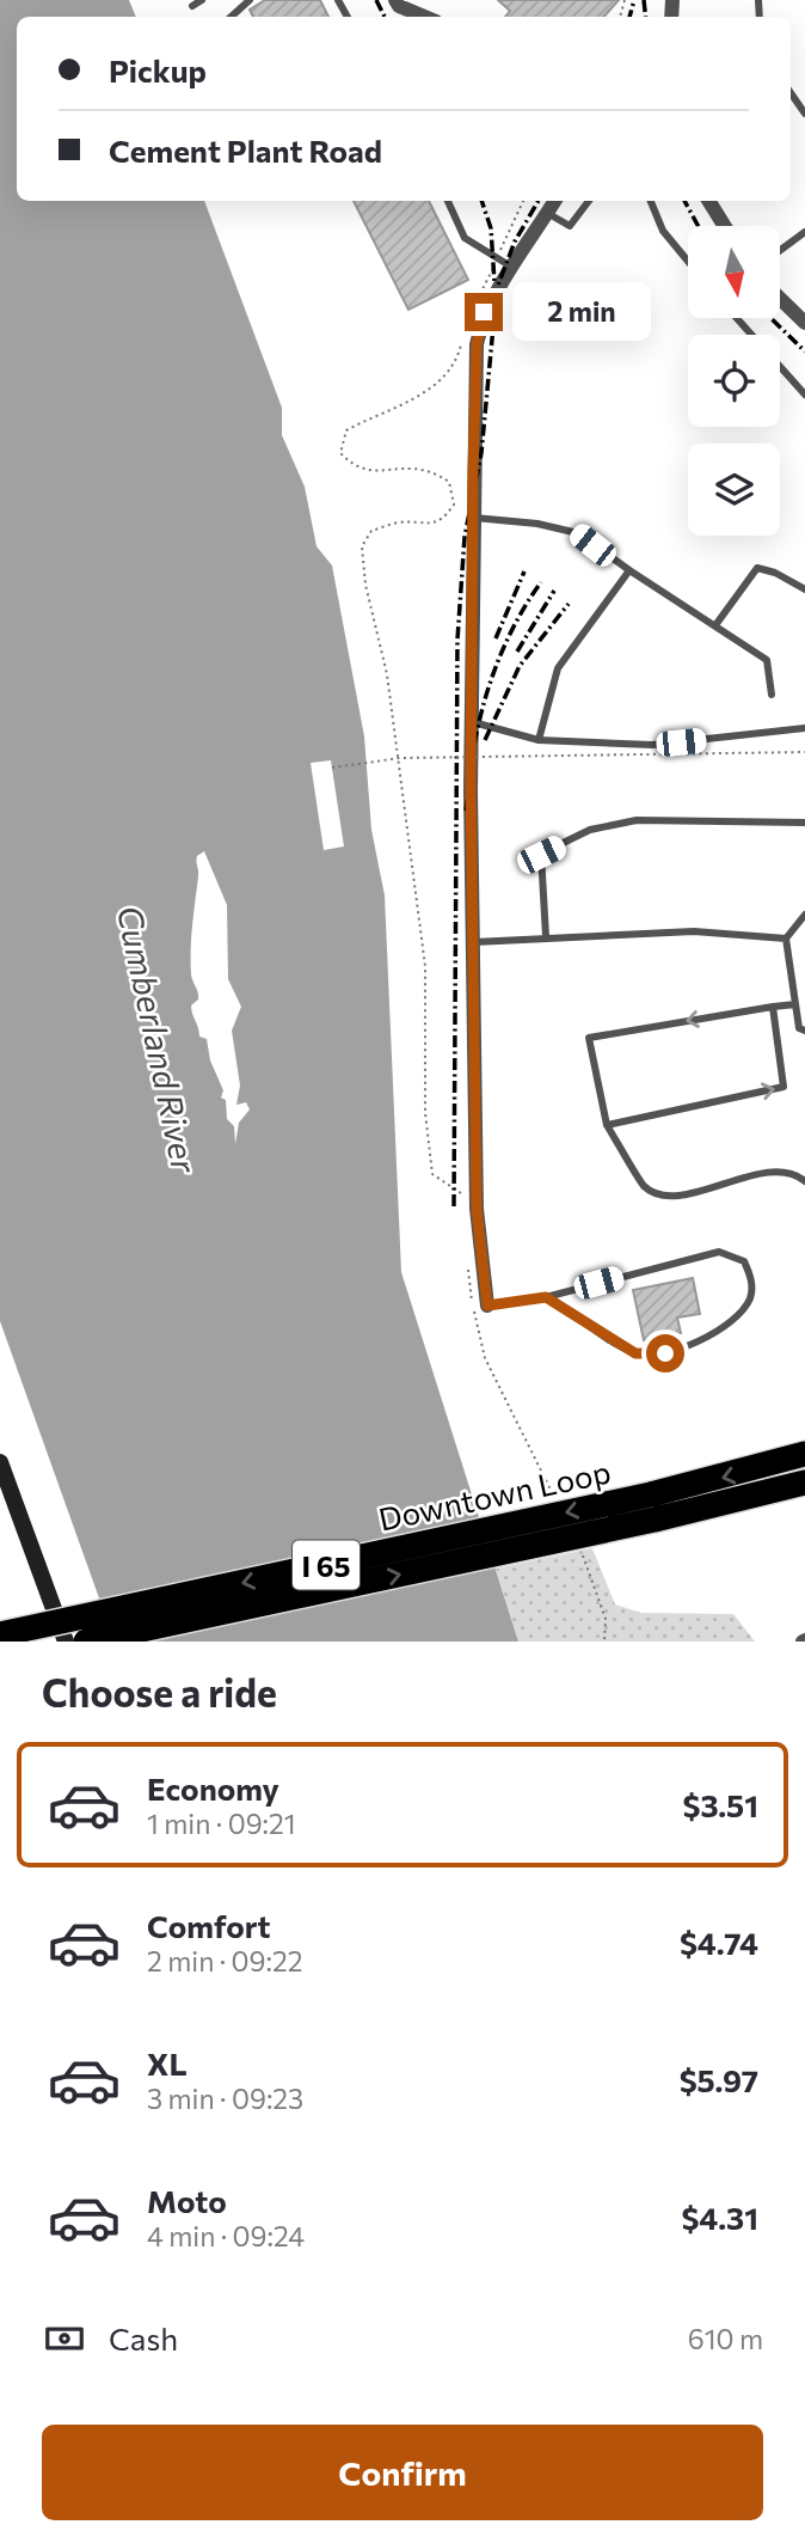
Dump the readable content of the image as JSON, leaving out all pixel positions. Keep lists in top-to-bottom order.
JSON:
{
  "streets": {
    "highway": ["Downtown Loop", "I 65"]
  },
  "water": ["Cumberland River"],
  "north": "bottom",
  "page": {
    "banner": ["Pickup", "Cement Plant Road"],
    "bubble": "2 min",
    "heading": "Choose a ride",
    "list": [
      {
        "name": "Economy",
        "note": "1 min · 09:21",
        "value": "$3.51"
      },
      {
        "name": "Comfort",
        "note": "2 min · 09:22",
        "value": "$4.74"
      },
      {
        "name": "XL",
        "note": "3 min · 09:23",
        "value": "$5.97"
      },
      {
        "name": "Moto",
        "note": "4 min · 09:24",
        "value": "$4.31"
      }
    ],
    "pay": ["Cash", "610 m"],
    "buttons": "Confirm"
  }
}
